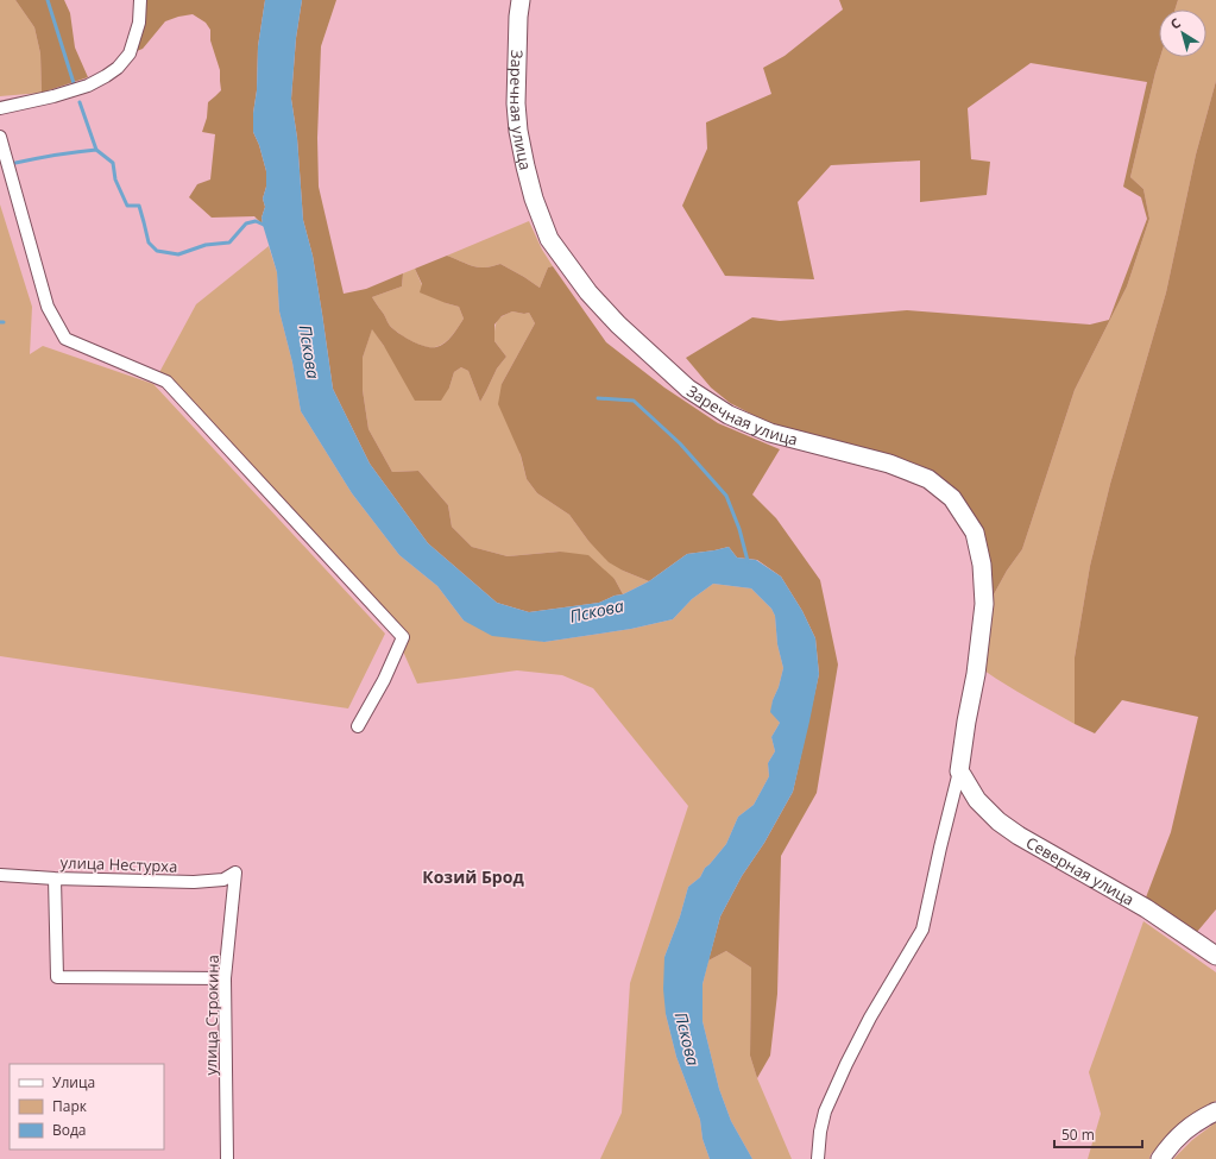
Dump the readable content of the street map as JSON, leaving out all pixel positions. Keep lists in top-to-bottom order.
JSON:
{
  "streets": {
    "street": [
      "Заречная улица",
      "улица Нестурха",
      "Северная улица",
      "улица Строкина"
    ]
  },
  "crossings": [
    ["Заречная улица", "Северная улица"],
    ["улица Нестурха", "улица Строкина"]
  ],
  "districts": ["Козий Брод"],
  "water": ["Пскова"],
  "legend": ["Улица", "Парк", "Вода"],
  "scale_bar": "50 m",
  "north": "top left"
}
